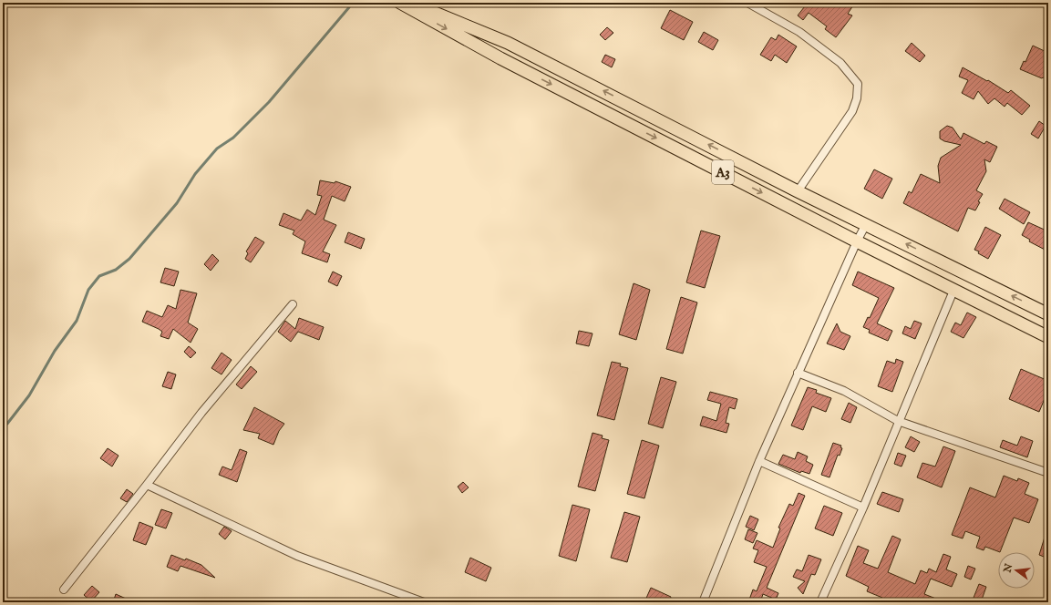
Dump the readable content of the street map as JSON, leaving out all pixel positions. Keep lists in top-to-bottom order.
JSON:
{
  "streets": {
    "highway": ["A3"]
  },
  "north": "left"
}
